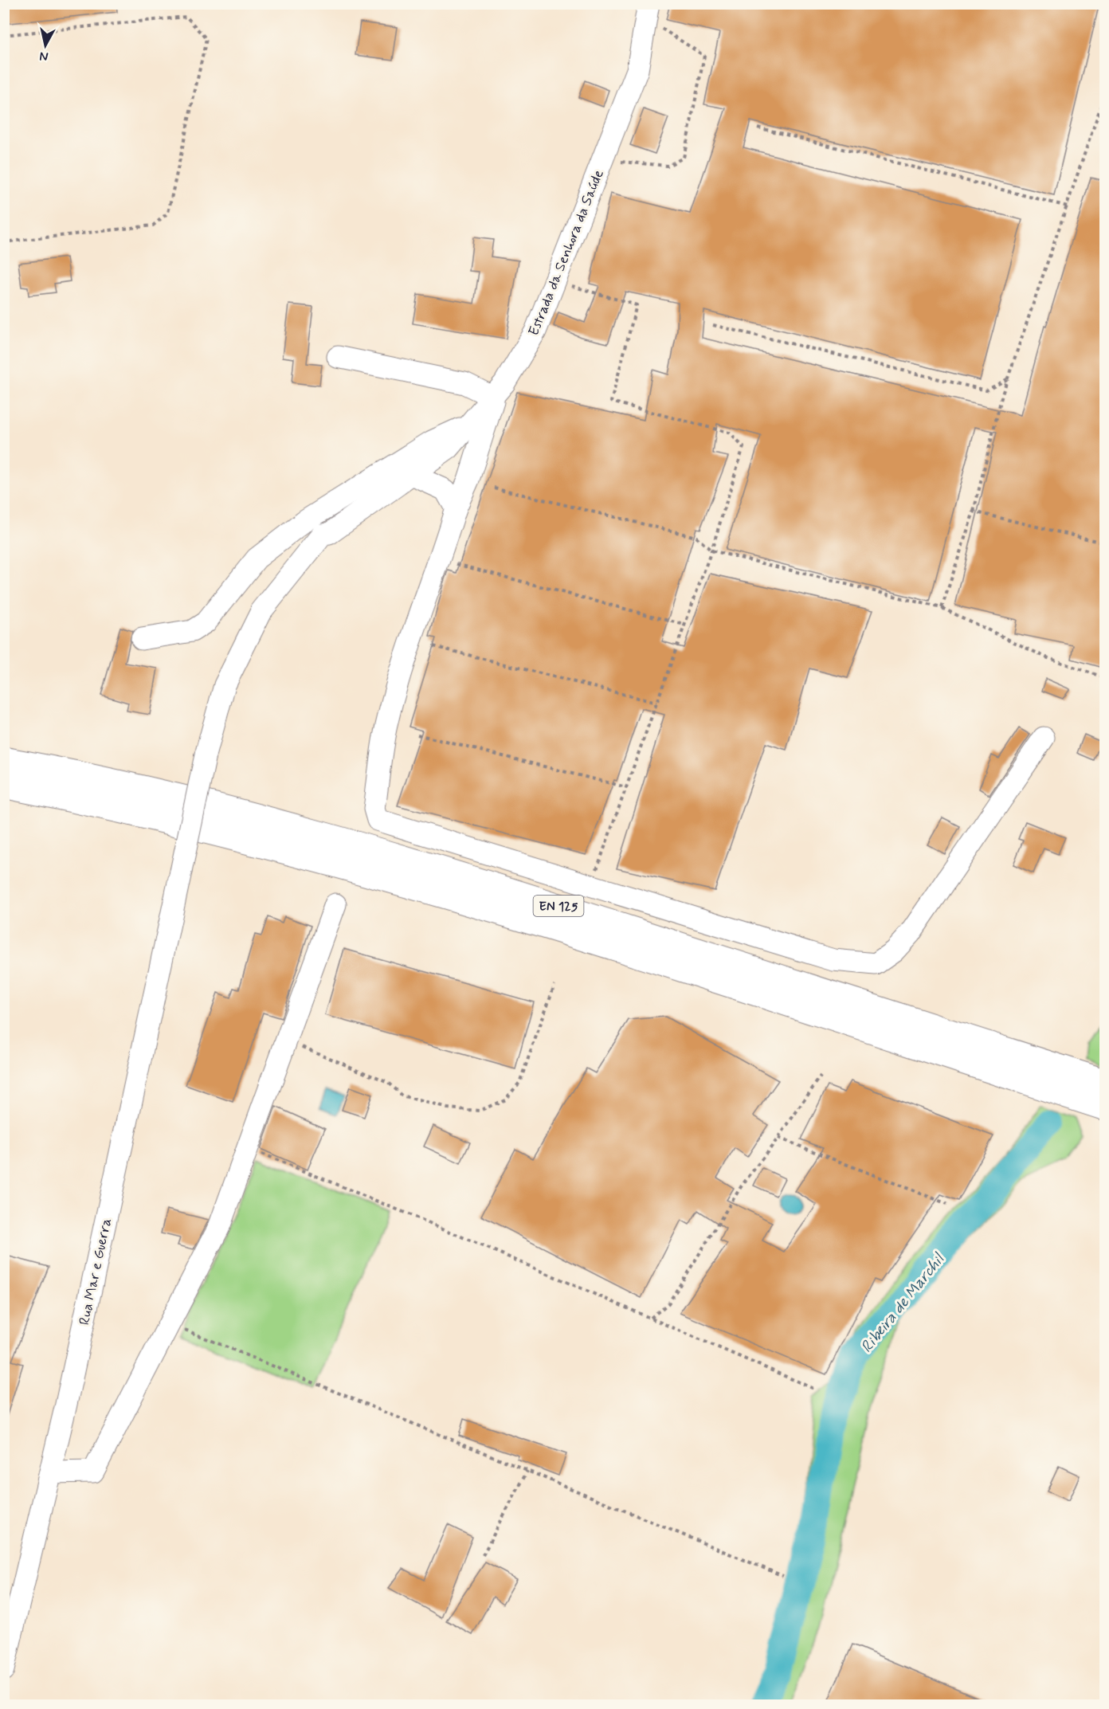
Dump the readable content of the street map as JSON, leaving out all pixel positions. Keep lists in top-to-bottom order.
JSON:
{
  "streets": {
    "main road": ["EN 125"],
    "street": ["Estrada da Senhora da Saúde", "Rua Mar e Guerra"]
  },
  "crossings": [
    ["Estrada da Senhora da Saúde", "Rua Mar e Guerra"]
  ],
  "water": ["Ribeira de Marchil"],
  "north": "bottom"
}
